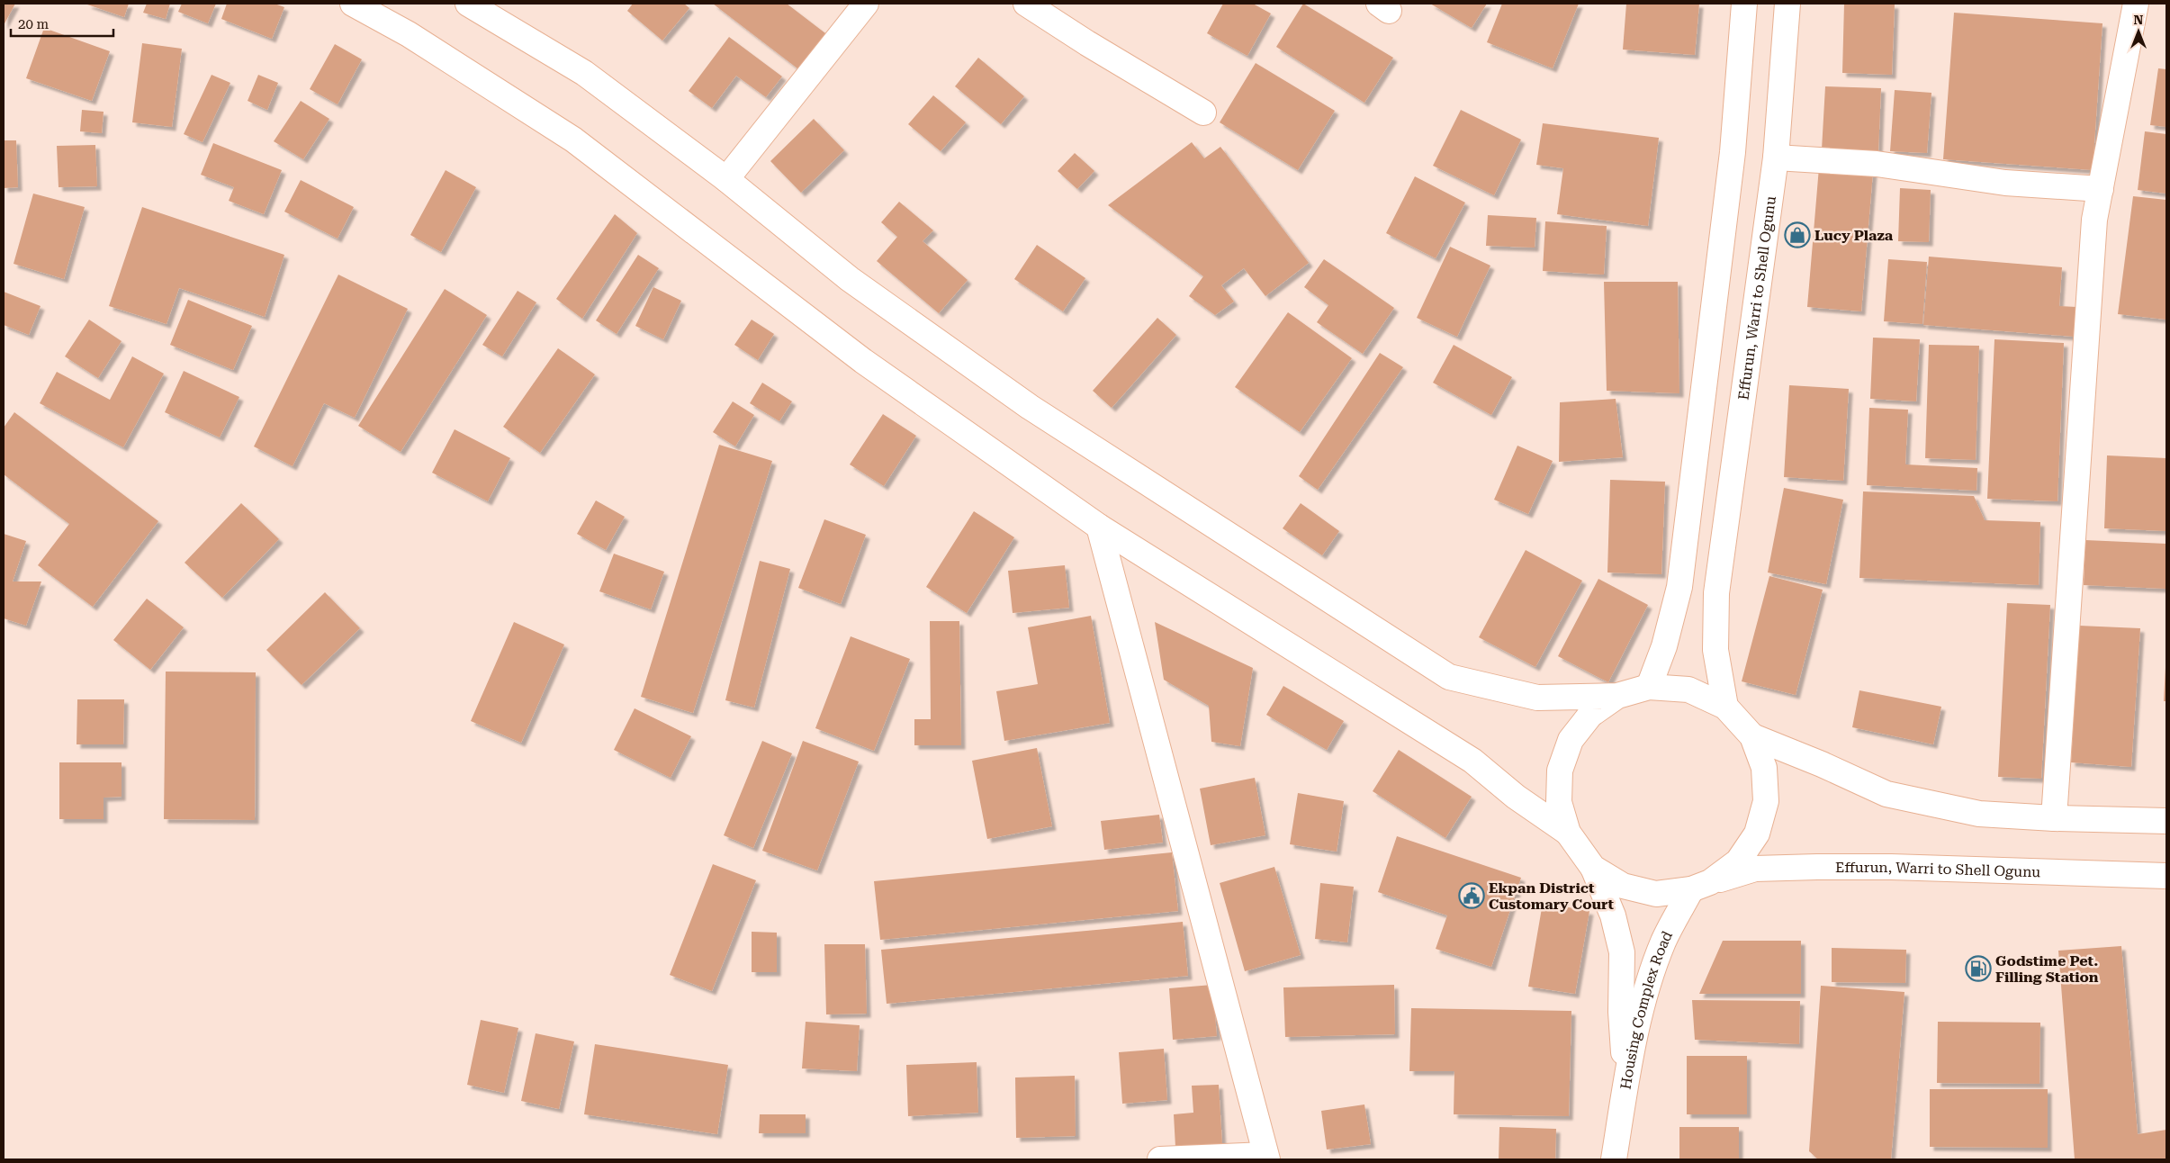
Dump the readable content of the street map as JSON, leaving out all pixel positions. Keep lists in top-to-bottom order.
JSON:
{
  "streets": {
    "main road": ["Effurun, Warri to Shell Ogunu", "Housing Complex Road"]
  },
  "crossings": [
    ["Effurun, Warri to Shell Ogunu", "Housing Complex Road"]
  ],
  "places": {
    "shop": ["Lucy Plaza"],
    "public building": ["Ekpan District Customary Court"],
    "fuel station": ["Godstime Pet. Filling Station"]
  },
  "scale_bar": "20 m",
  "north": "top"
}
